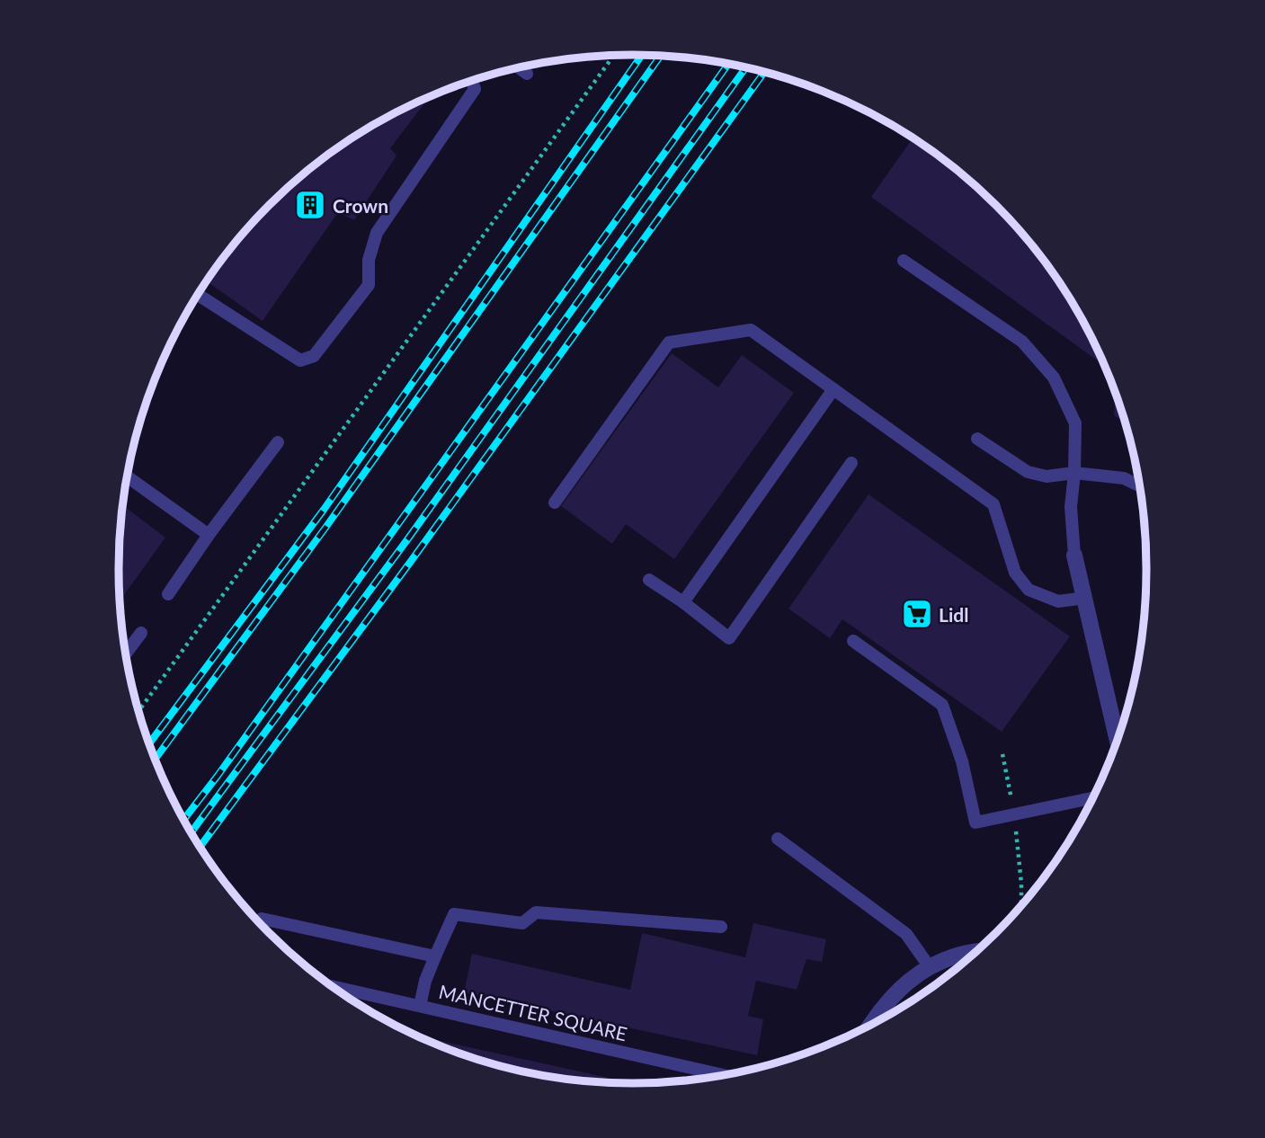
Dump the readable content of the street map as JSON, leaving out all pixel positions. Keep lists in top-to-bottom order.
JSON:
{
  "streets": {
    "lane": ["MANCETTER SQUARE"]
  },
  "places": {
    "building": ["Crown"],
    "supermarket": ["Lidl"]
  }
}
